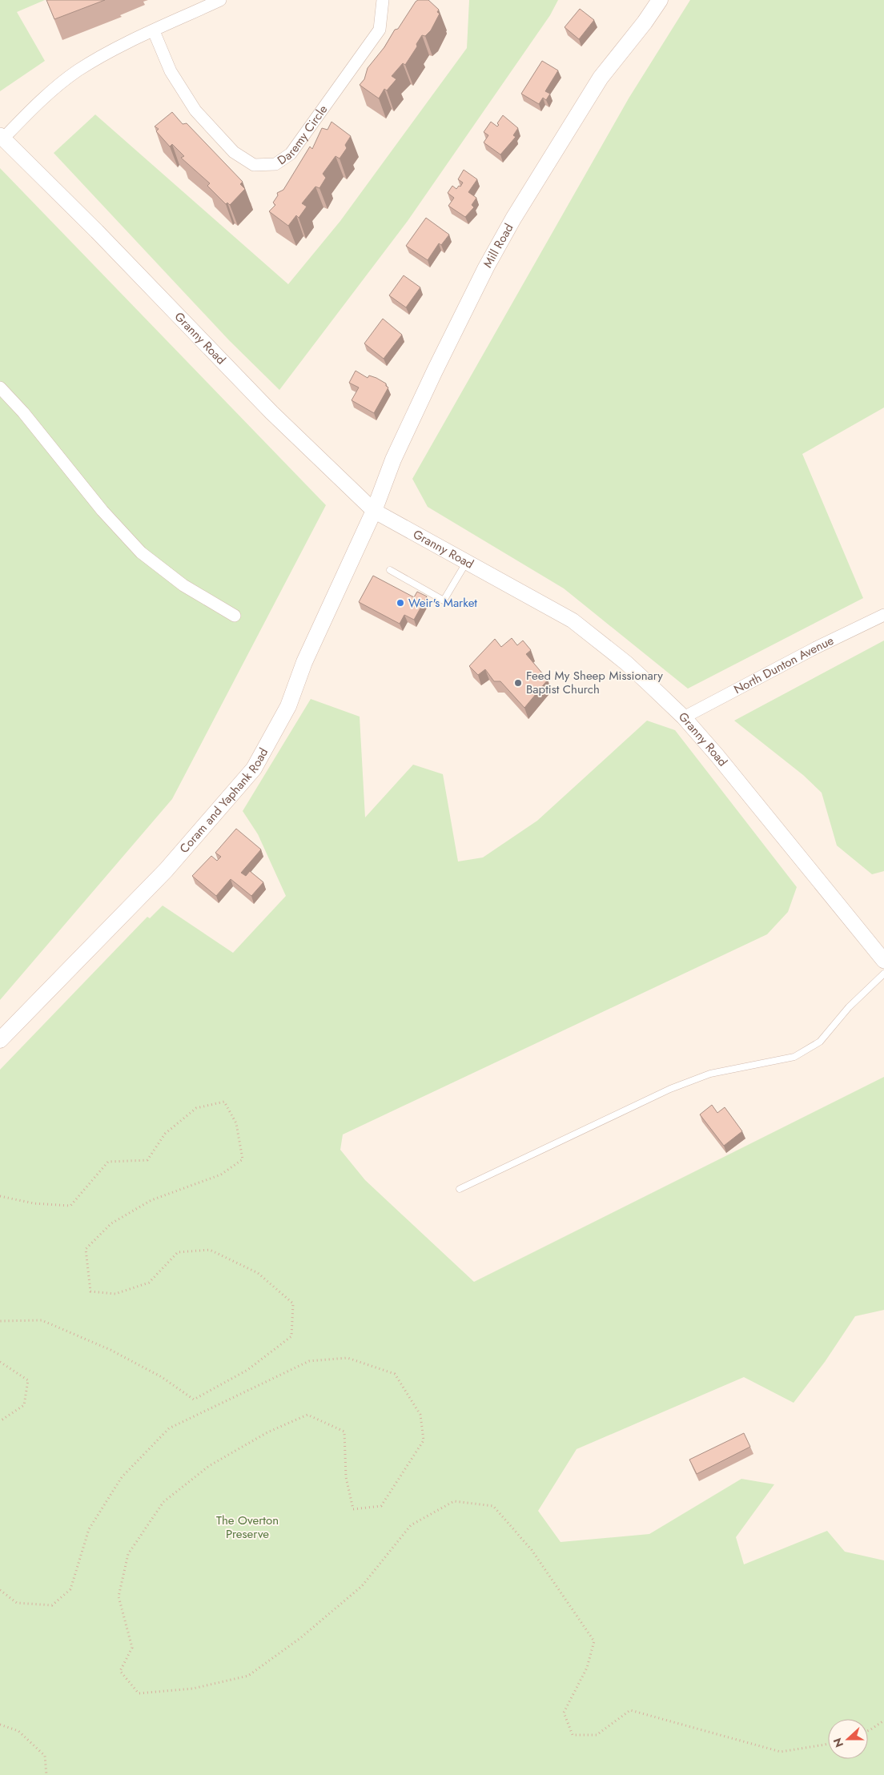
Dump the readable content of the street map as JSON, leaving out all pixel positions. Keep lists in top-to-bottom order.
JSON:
{
  "streets": {
    "main road": ["Mill Road", "Coram and Yaphank Road"],
    "street": ["Daremy Circle", "Granny Road", "North Dunton Avenue"]
  },
  "crossings": [
    ["Mill Road", "Granny Road"],
    ["Mill Road", "Coram and Yaphank Road"],
    ["Granny Road", "North Dunton Avenue"],
    ["Granny Road", "Coram and Yaphank Road"]
  ],
  "parks": ["The Overton Preserve"],
  "places": ["Weir's Market", "Feed My Sheep Missionary Baptist Church"],
  "north": "left"
}
